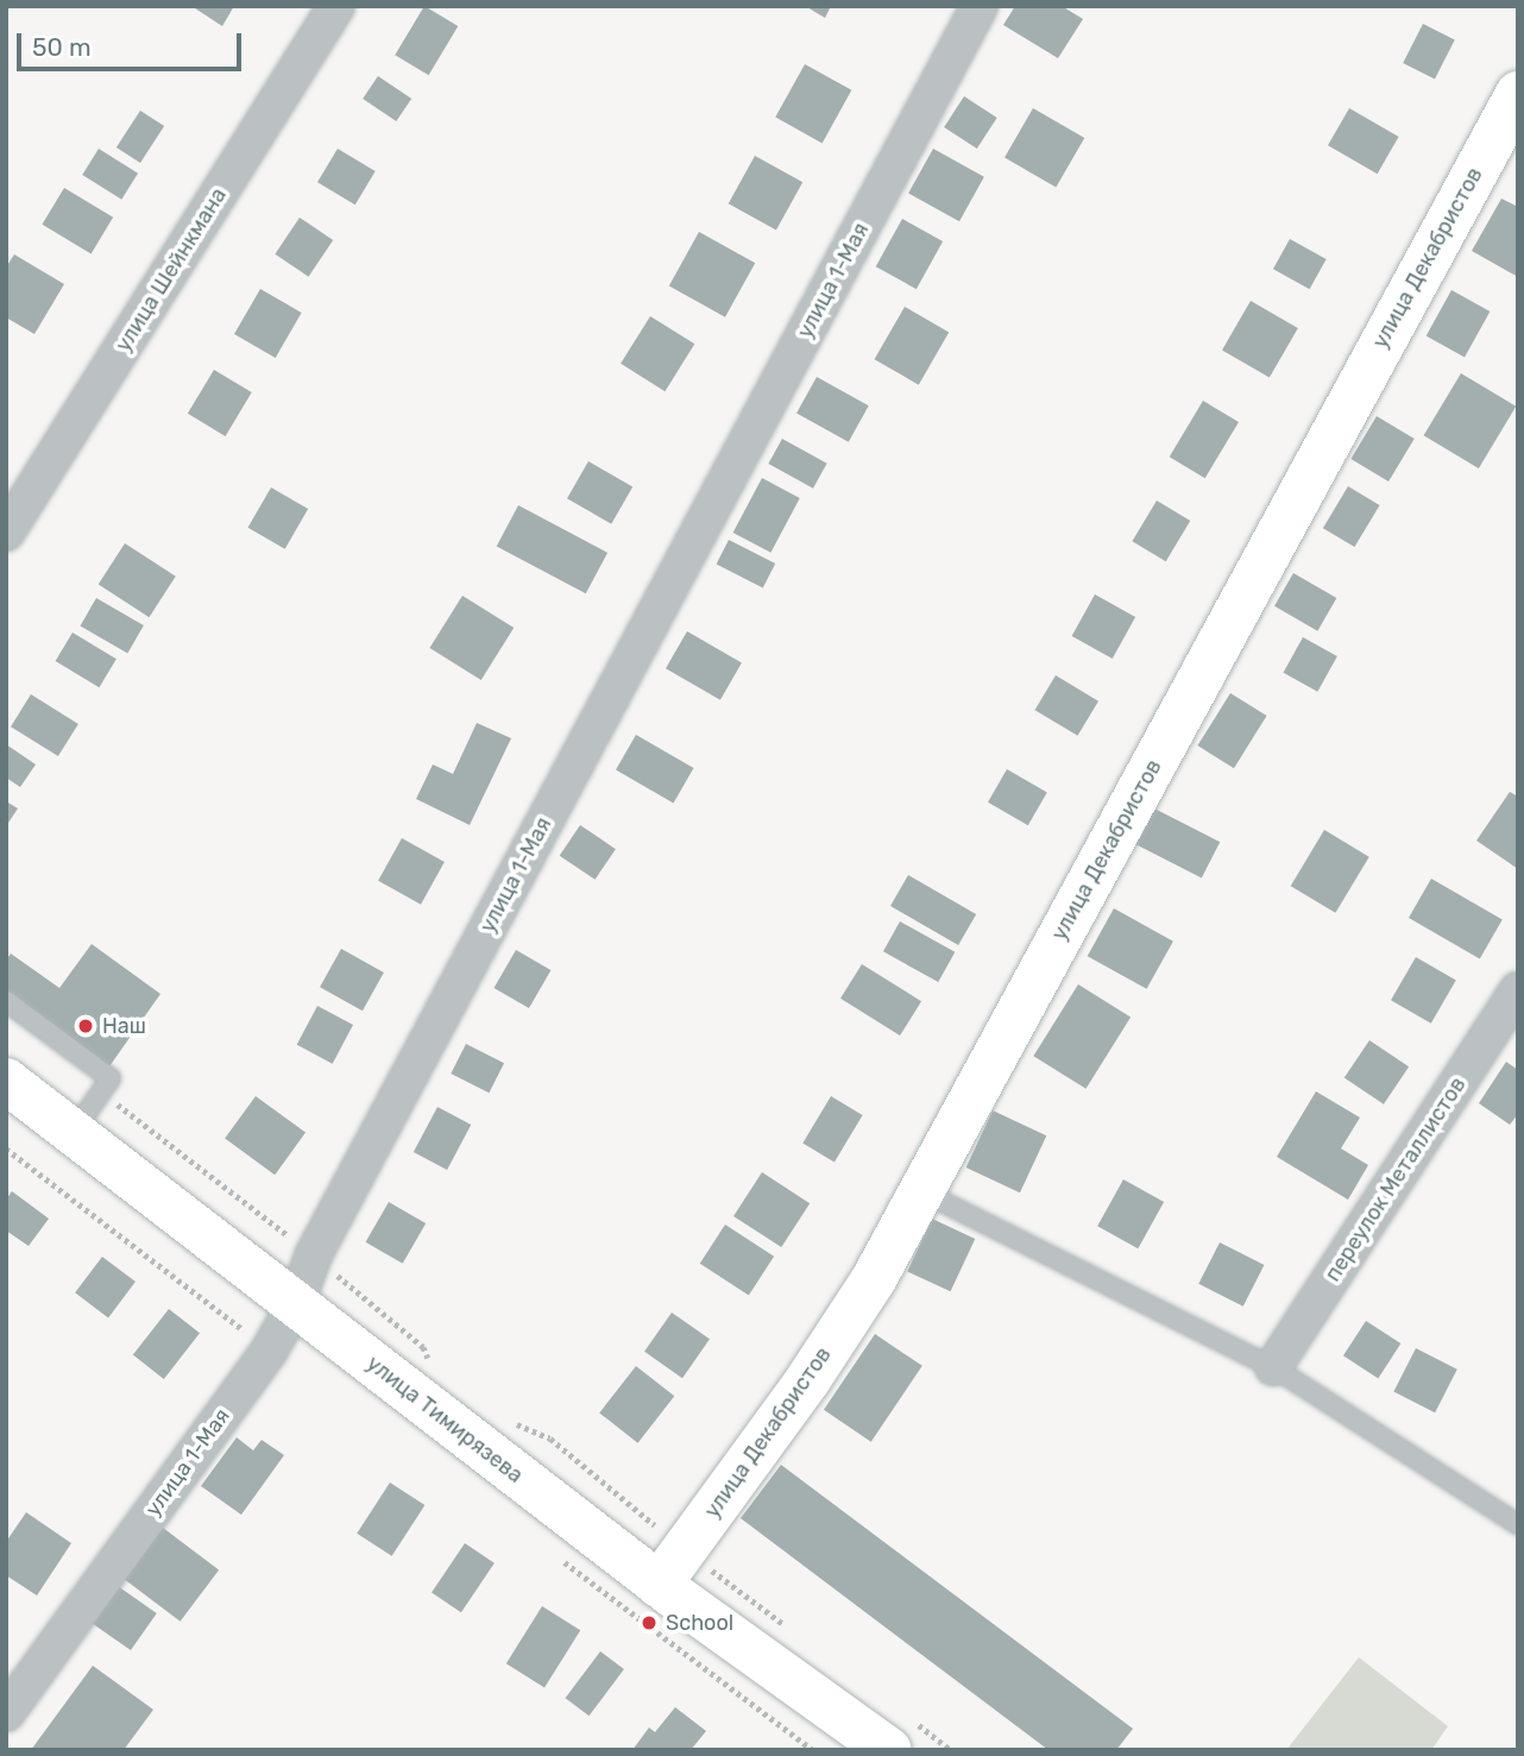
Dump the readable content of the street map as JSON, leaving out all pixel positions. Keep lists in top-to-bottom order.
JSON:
{
  "streets": {
    "street": [
      "улица Декабристов",
      "улица Шейнкмана",
      "улица 1-Мая",
      "переулок Металлистов",
      "улица Тимирязева"
    ]
  },
  "crossings": [
    ["улица Декабристов", "улица Тимирязева"],
    ["улица 1-Мая", "улица Тимирязева"]
  ],
  "places": ["Наш", "School"],
  "scale_bar": "50 m"
}
